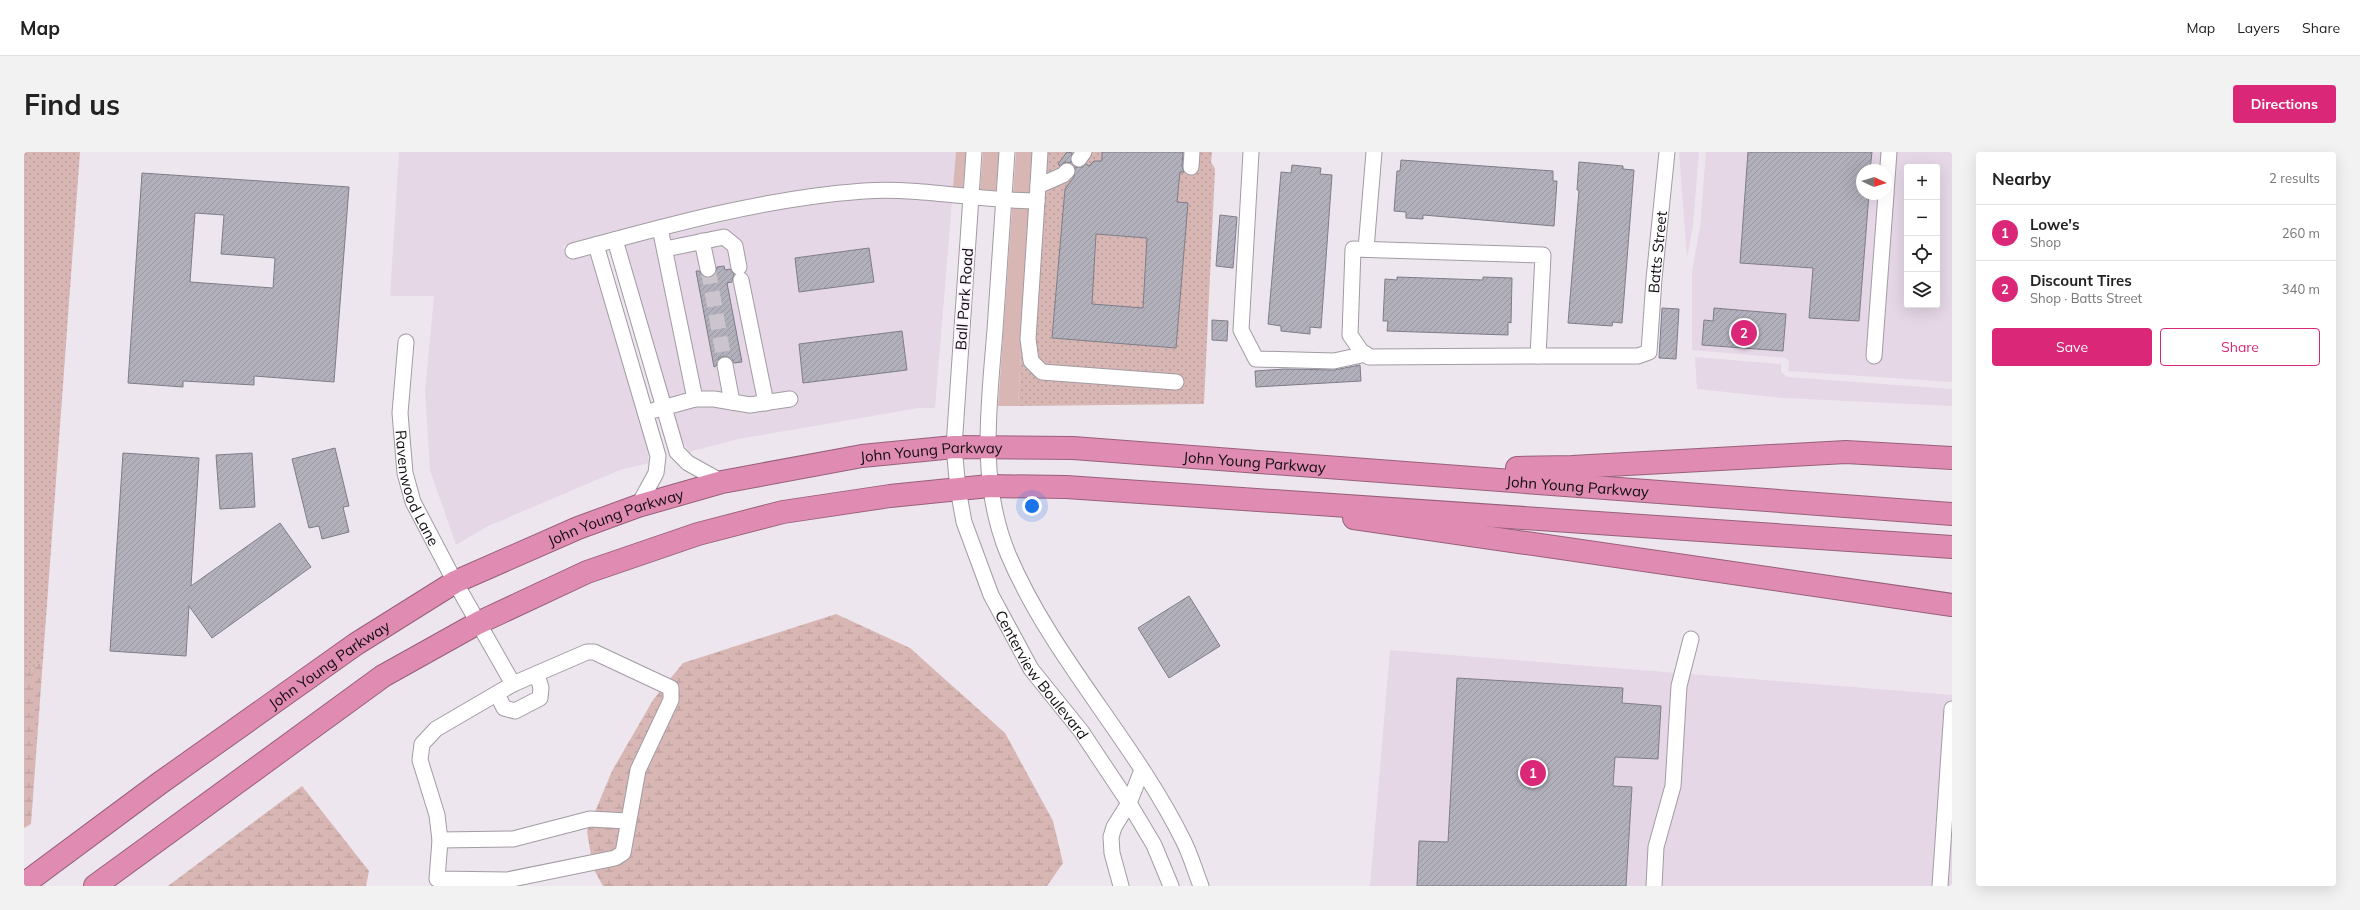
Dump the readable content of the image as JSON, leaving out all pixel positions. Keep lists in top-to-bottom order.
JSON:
{
  "streets": {
    "highway": ["John Young Parkway"],
    "street": [
      "Batts Street",
      "Ball Park Road",
      "Ravenwood Lane",
      "Centerview Boulevard"
    ]
  },
  "crossings": [
    ["Ball Park Road", "John Young Parkway"],
    ["Ball Park Road", "Centerview Boulevard"],
    ["John Young Parkway", "Ravenwood Lane"],
    ["John Young Parkway", "Centerview Boulevard"]
  ],
  "north": "right",
  "page": {
    "header": "Map",
    "nav": ["Map", "Layers", "Share"],
    "buttons": [
      "Directions",
      ["Save", "Share"]
    ],
    "title": "Find us",
    "heading": ["Nearby", "2 results"],
    "map_buttons": ["+", "−"],
    "list": [
      {
        "mark": "1",
        "name": "Lowe's",
        "note": "Shop",
        "value": "260 m"
      },
      {
        "mark": "2",
        "name": "Discount Tires",
        "note": "Shop · Batts Street",
        "value": "340 m"
      }
    ],
    "pins": ["2", "1"]
  }
}
